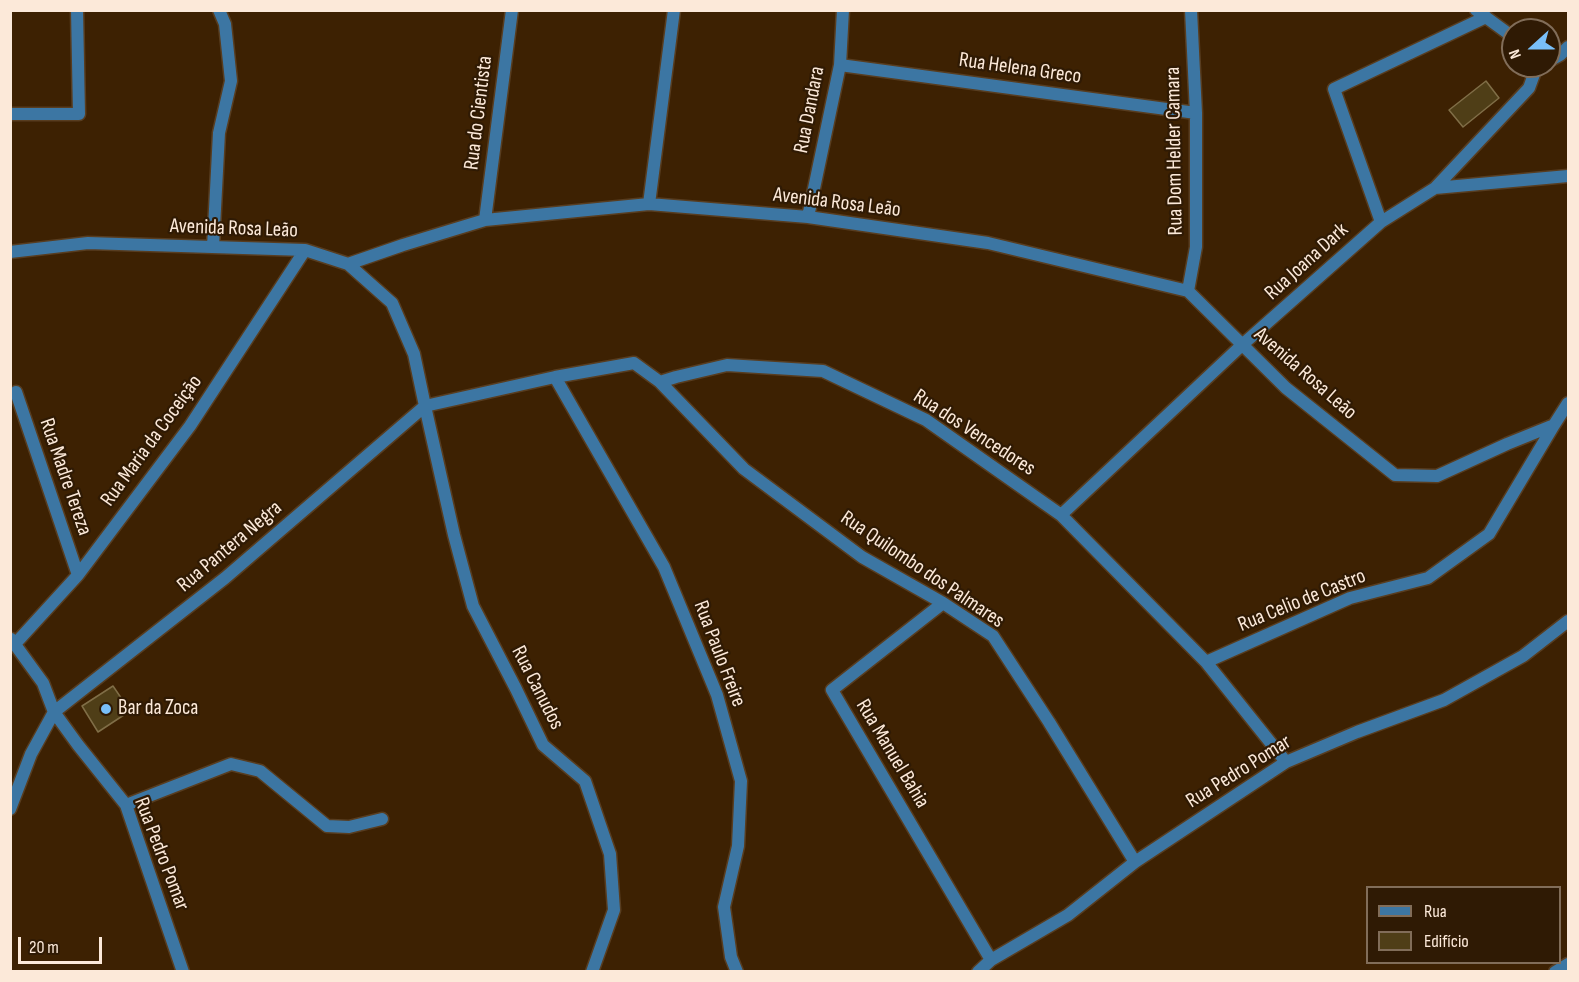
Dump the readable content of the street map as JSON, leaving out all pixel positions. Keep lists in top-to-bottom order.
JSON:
{
  "streets": {
    "street": [
      "Rua Helena Greco",
      "Rua Dandara",
      "Rua do Cientista",
      "Rua Dom Helder Camara",
      "Avenida Rosa Leão",
      "Rua Joana Dark",
      "Rua dos Vencedores",
      "Rua Maria da Coceição",
      "Rua Madre Tereza",
      "Rua Pantera Negra",
      "Rua Quilombo dos Palmares",
      "Rua Celio de Castro",
      "Rua Paulo Freire",
      "Rua Canudos",
      "Rua Manuel Bahia",
      "Rua Pedro Pomar"
    ]
  },
  "crossings": [
    ["Rua Helena Greco", "Rua Dandara"],
    ["Rua Helena Greco", "Rua Dom Helder Camara"],
    ["Rua Dandara", "Avenida Rosa Leão"],
    ["Rua do Cientista", "Avenida Rosa Leão"],
    ["Rua Dom Helder Camara", "Avenida Rosa Leão"],
    ["Avenida Rosa Leão", "Rua Joana Dark"],
    ["Avenida Rosa Leão", "Rua Maria da Coceição"],
    ["Avenida Rosa Leão", "Rua Celio de Castro"],
    ["Rua Joana Dark", "Rua dos Vencedores"],
    ["Rua dos Vencedores", "Rua Quilombo dos Palmares"],
    ["Rua dos Vencedores", "Rua Celio de Castro"],
    ["Rua dos Vencedores", "Rua Pedro Pomar"],
    ["Rua Maria da Coceição", "Rua Madre Tereza"],
    ["Rua Maria da Coceição", "Rua Pedro Pomar"],
    ["Rua Pantera Negra", "Rua Canudos"],
    ["Rua Pantera Negra", "Rua Pedro Pomar"],
    ["Rua Quilombo dos Palmares", "Rua Manuel Bahia"],
    ["Rua Quilombo dos Palmares", "Rua Pedro Pomar"],
    ["Rua Manuel Bahia", "Rua Pedro Pomar"]
  ],
  "places": ["Bar da Zoca"],
  "legend": ["Rua", "Edifício"],
  "scale_bar": "20 m",
  "north": "left"
}
